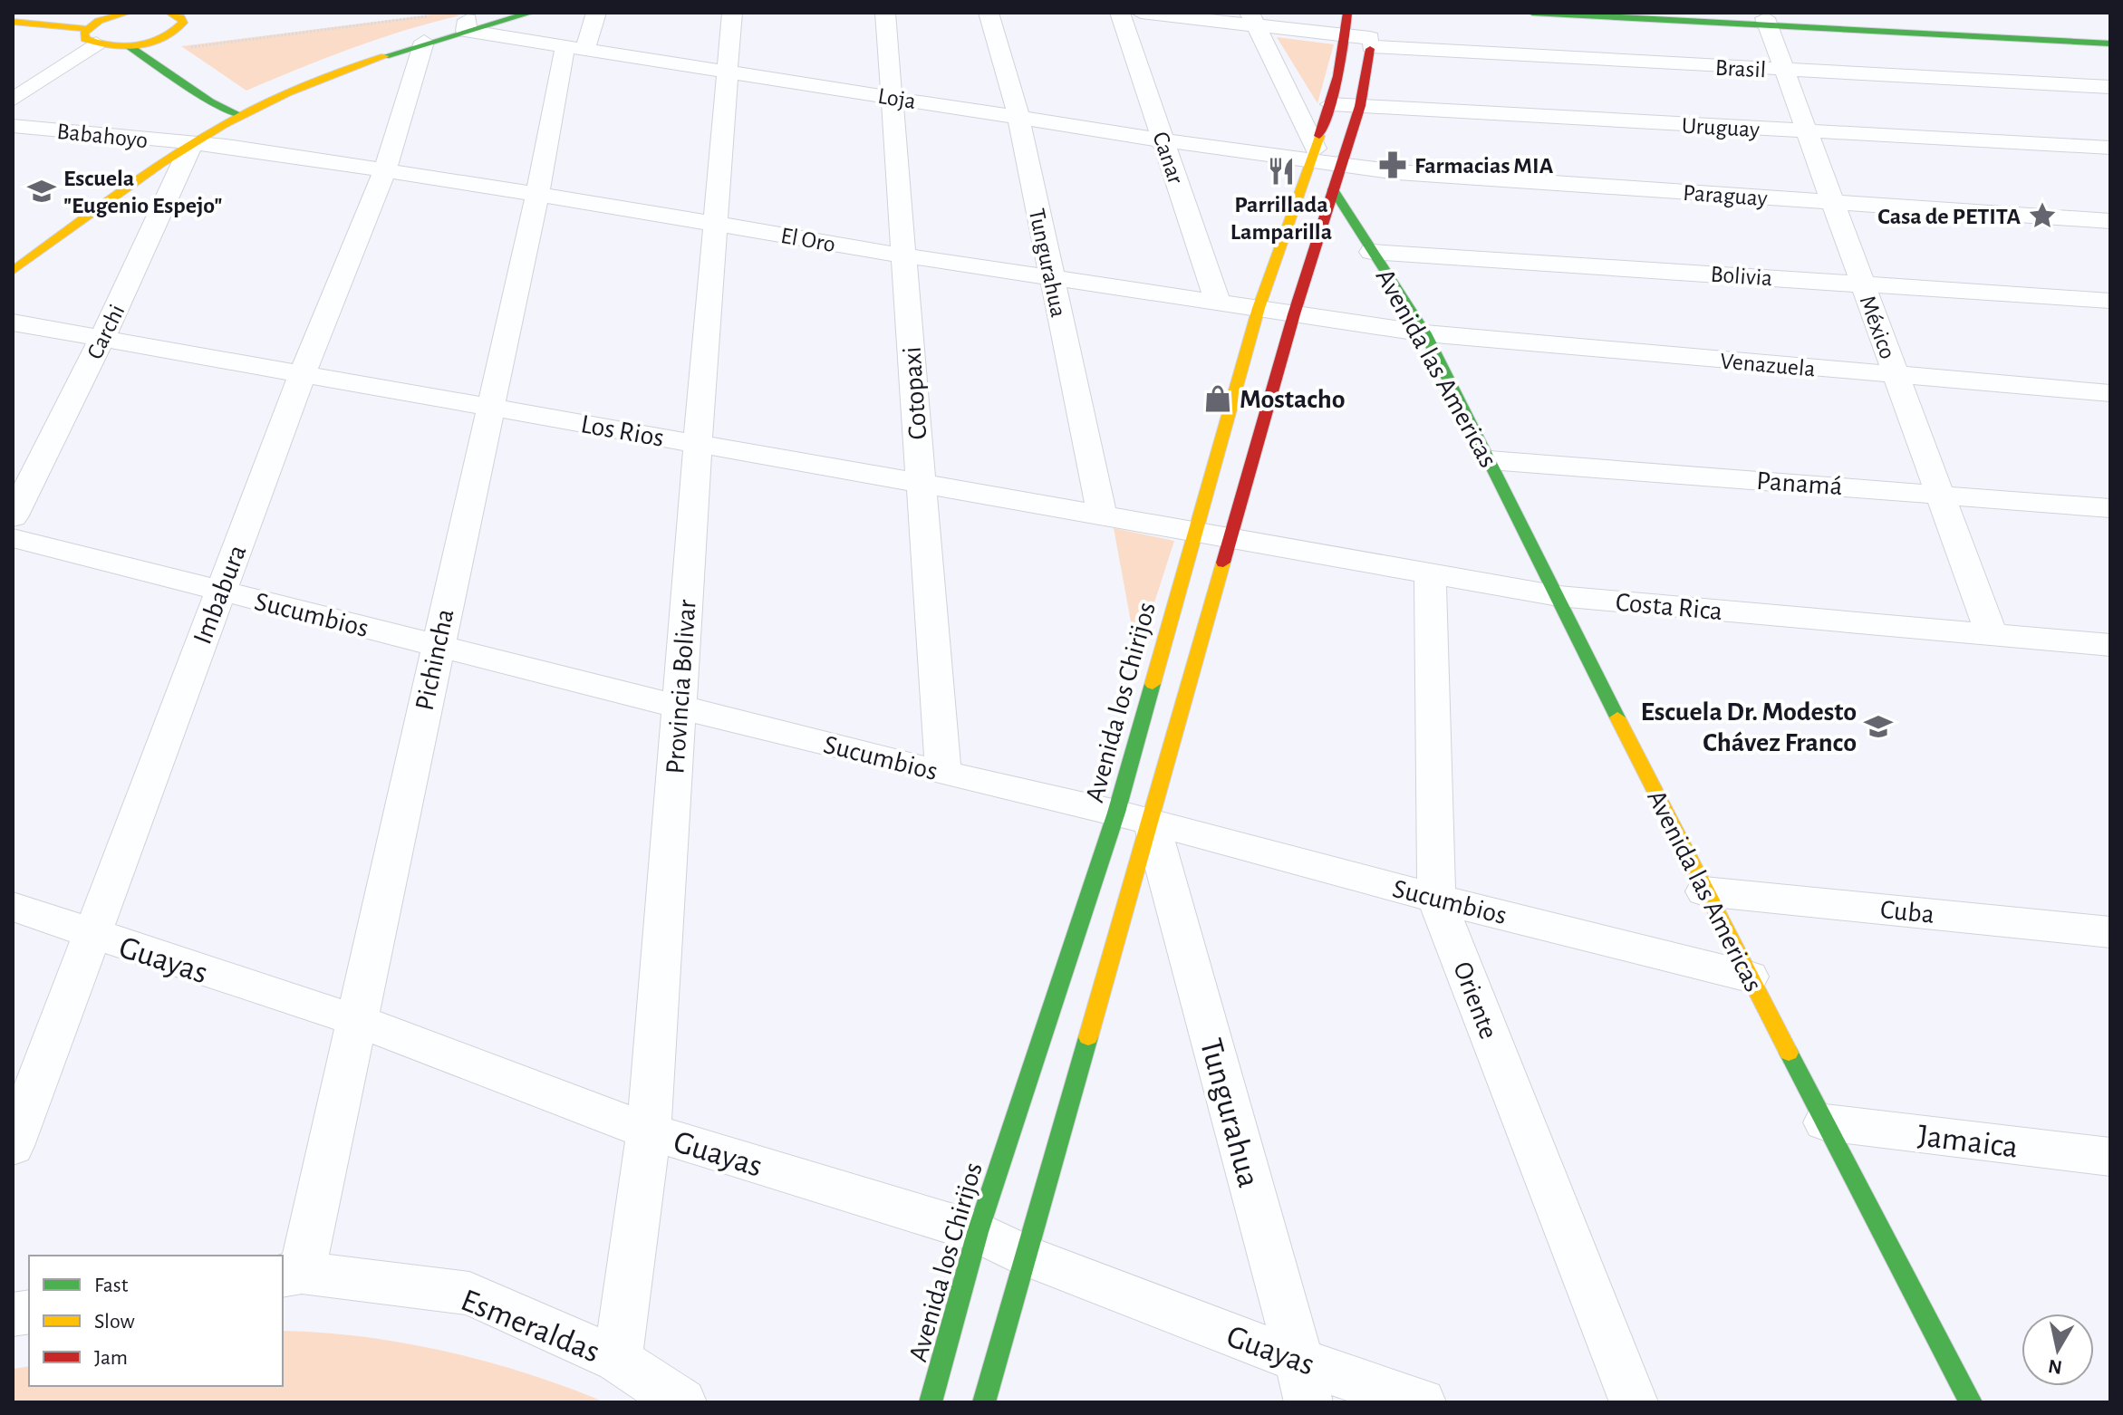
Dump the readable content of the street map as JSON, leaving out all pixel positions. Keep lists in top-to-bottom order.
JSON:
{
  "streets": {
    "street": [
      "Brasil",
      "Loja",
      "Uruguay",
      "Babahoyo",
      "Canar",
      "Paraguay",
      "El Oro",
      "Tungurahua",
      "Bolivia",
      "México",
      "Carchi",
      "Venazuela",
      "Avenida las Americas",
      "Cotopaxi",
      "Los Rios",
      "Panamá",
      "Imbabura",
      "Costa Rica",
      "Sucumbios",
      "Pichincha",
      "Provincia Bolivar",
      "Avenida los Chirijos",
      "Cuba",
      "Guayas",
      "Oriente",
      "Jamaica",
      "Esmeraldas"
    ]
  },
  "crossings": [
    ["Brasil", "México"],
    ["Brasil", "Avenida los Chirijos"],
    ["Loja", "Canar"],
    ["Loja", "Paraguay"],
    ["Loja", "Tungurahua"],
    ["Loja", "Cotopaxi"],
    ["Loja", "Pichincha"],
    ["Loja", "Provincia Bolivar"],
    ["Loja", "Avenida los Chirijos"],
    ["Uruguay", "México"],
    ["Uruguay", "Avenida los Chirijos"],
    ["Babahoyo", "El Oro"],
    ["Babahoyo", "Carchi"],
    ["Canar", "El Oro"],
    ["Paraguay", "México"],
    ["Paraguay", "Avenida los Chirijos"],
    ["El Oro", "Tungurahua"],
    ["El Oro", "Carchi"],
    ["El Oro", "Venazuela"],
    ["El Oro", "Avenida las Americas"],
    ["El Oro", "Cotopaxi"],
    ["El Oro", "Imbabura"],
    ["El Oro", "Pichincha"],
    ["El Oro", "Provincia Bolivar"],
    ["El Oro", "Avenida los Chirijos"],
    ["Tungurahua", "Los Rios"],
    ["Tungurahua", "Sucumbios"],
    ["Tungurahua", "Avenida los Chirijos"],
    ["Tungurahua", "Guayas"],
    ["Bolivia", "México"],
    ["Bolivia", "Avenida las Americas"],
    ["México", "Venazuela"],
    ["México", "Panamá"],
    ["México", "Costa Rica"],
    ["Carchi", "Los Rios"],
    ["Venazuela", "Avenida las Americas"],
    ["Avenida las Americas", "Panamá"],
    ["Avenida las Americas", "Costa Rica"],
    ["Avenida las Americas", "Sucumbios"],
    ["Avenida las Americas", "Avenida los Chirijos"],
    ["Avenida las Americas", "Cuba"],
    ["Avenida las Americas", "Jamaica"],
    ["Cotopaxi", "Los Rios"],
    ["Cotopaxi", "Sucumbios"],
    ["Los Rios", "Imbabura"],
    ["Los Rios", "Costa Rica"],
    ["Los Rios", "Pichincha"],
    ["Los Rios", "Provincia Bolivar"],
    ["Los Rios", "Avenida los Chirijos"],
    ["Imbabura", "Sucumbios"],
    ["Imbabura", "Guayas"],
    ["Costa Rica", "Avenida los Chirijos"],
    ["Costa Rica", "Oriente"],
    ["Sucumbios", "Pichincha"],
    ["Sucumbios", "Provincia Bolivar"],
    ["Sucumbios", "Avenida los Chirijos"],
    ["Sucumbios", "Oriente"],
    ["Pichincha", "Guayas"],
    ["Pichincha", "Esmeraldas"],
    ["Provincia Bolivar", "Guayas"],
    ["Provincia Bolivar", "Esmeraldas"],
    ["Avenida los Chirijos", "Guayas"]
  ],
  "places": {
    "pharmacy": ["Farmacias MIA"],
    "restaurant": ["Parrillada Lamparilla"],
    "school or university": ["Escuela \"Eugenio Espejo\"", "Escuela Dr. Modesto Chávez Franco"],
    "place": ["Casa de PETITA"],
    "shop": ["Mostacho"]
  },
  "legend": ["Fast", "Slow", "Jam"],
  "north": "bottom"
}
